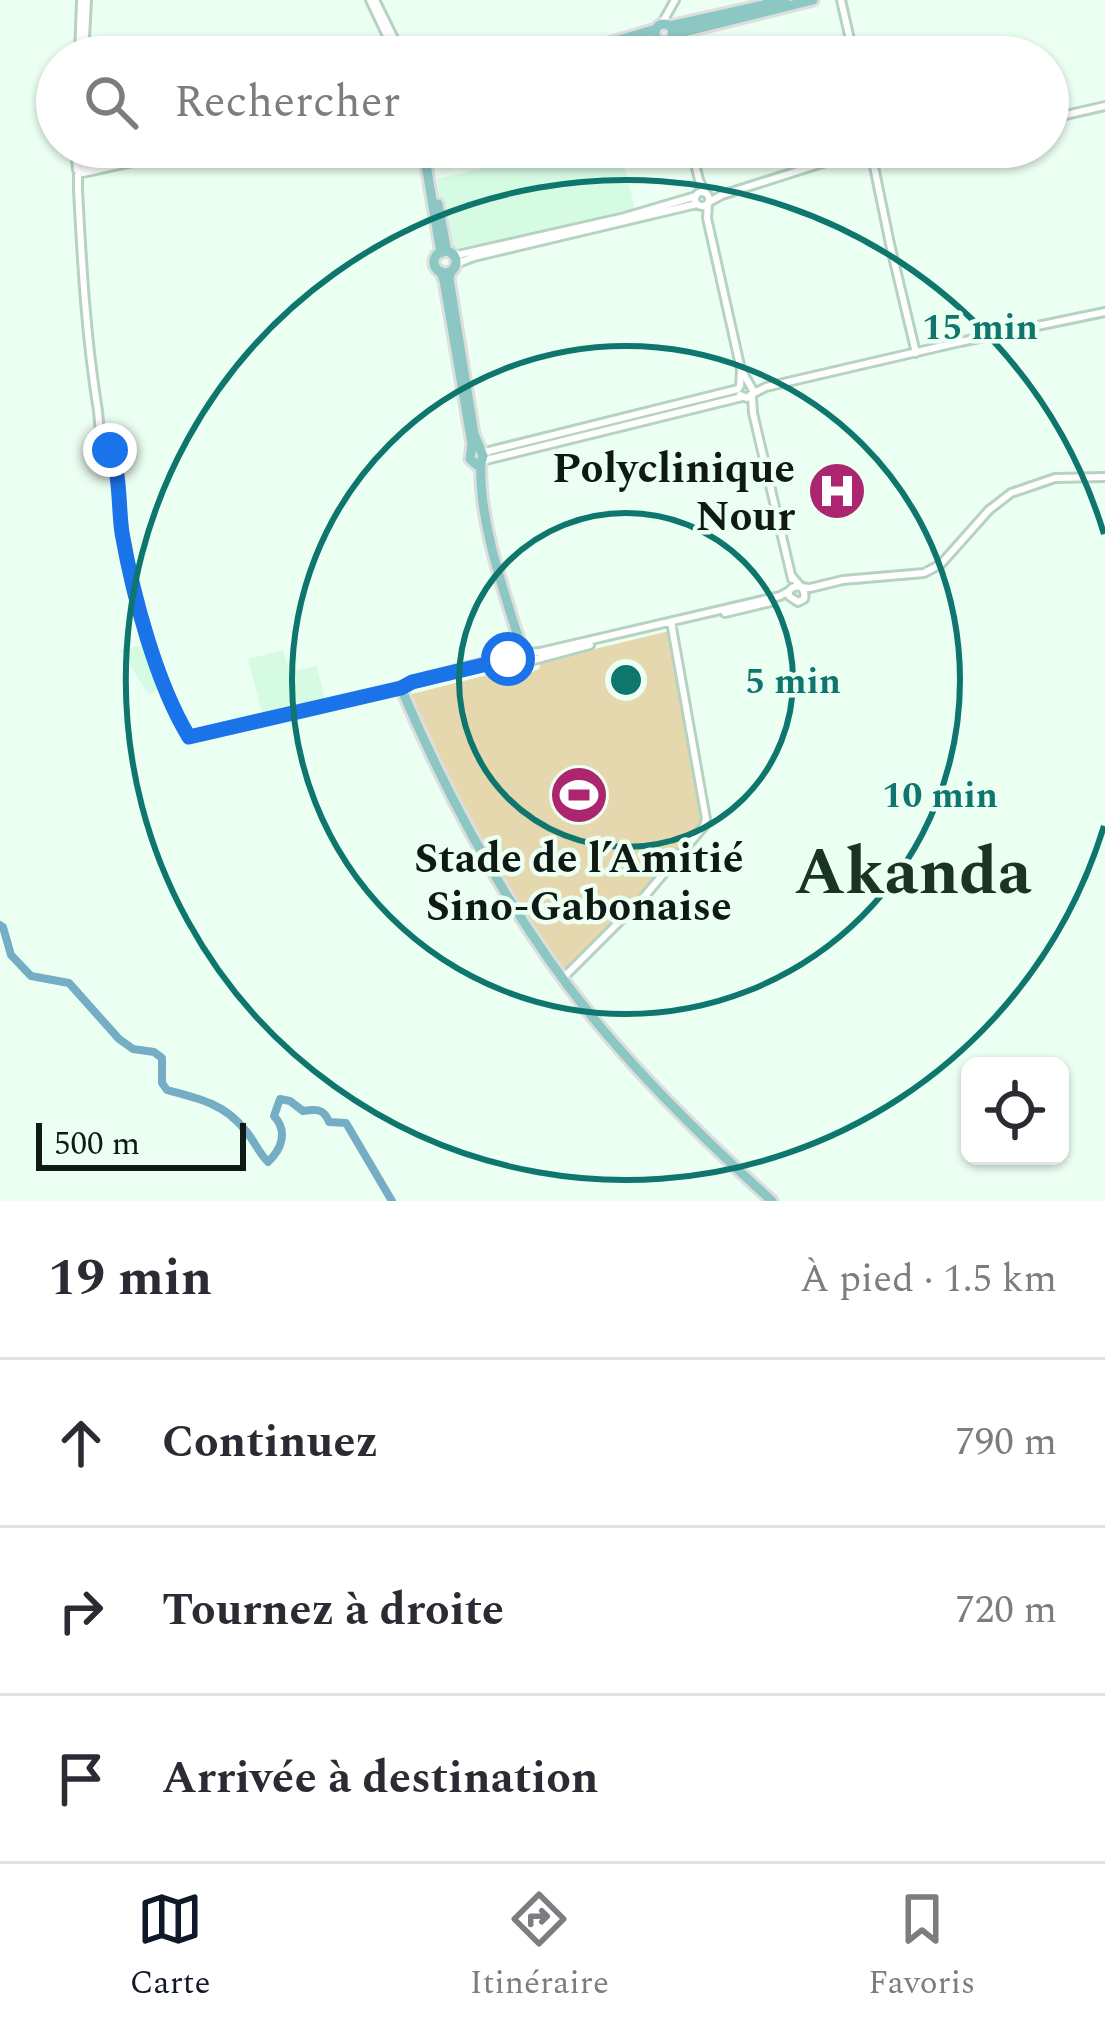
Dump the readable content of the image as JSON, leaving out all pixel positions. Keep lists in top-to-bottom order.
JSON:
{
  "districts": ["Akanda"],
  "places": {
    "hospital": ["Polyclinique Nour"],
    "sports": ["Stade de l’Amitié Sino-Gabonaise"]
  },
  "scale_bar": "500 m",
  "page": {
    "search": "Rechercher",
    "scale": "500 m",
    "heading": ["19 min", "À pied · 1.5 km"],
    "list": [
      ["Continuez", "790 m"],
      ["Tournez à droite", "720 m"],
      "Arrivée à destination"
    ],
    "nav": ["Carte", "Itinéraire", "Favoris"]
  },
  "rings": ["15 min", "5 min", "10 min"]
}
